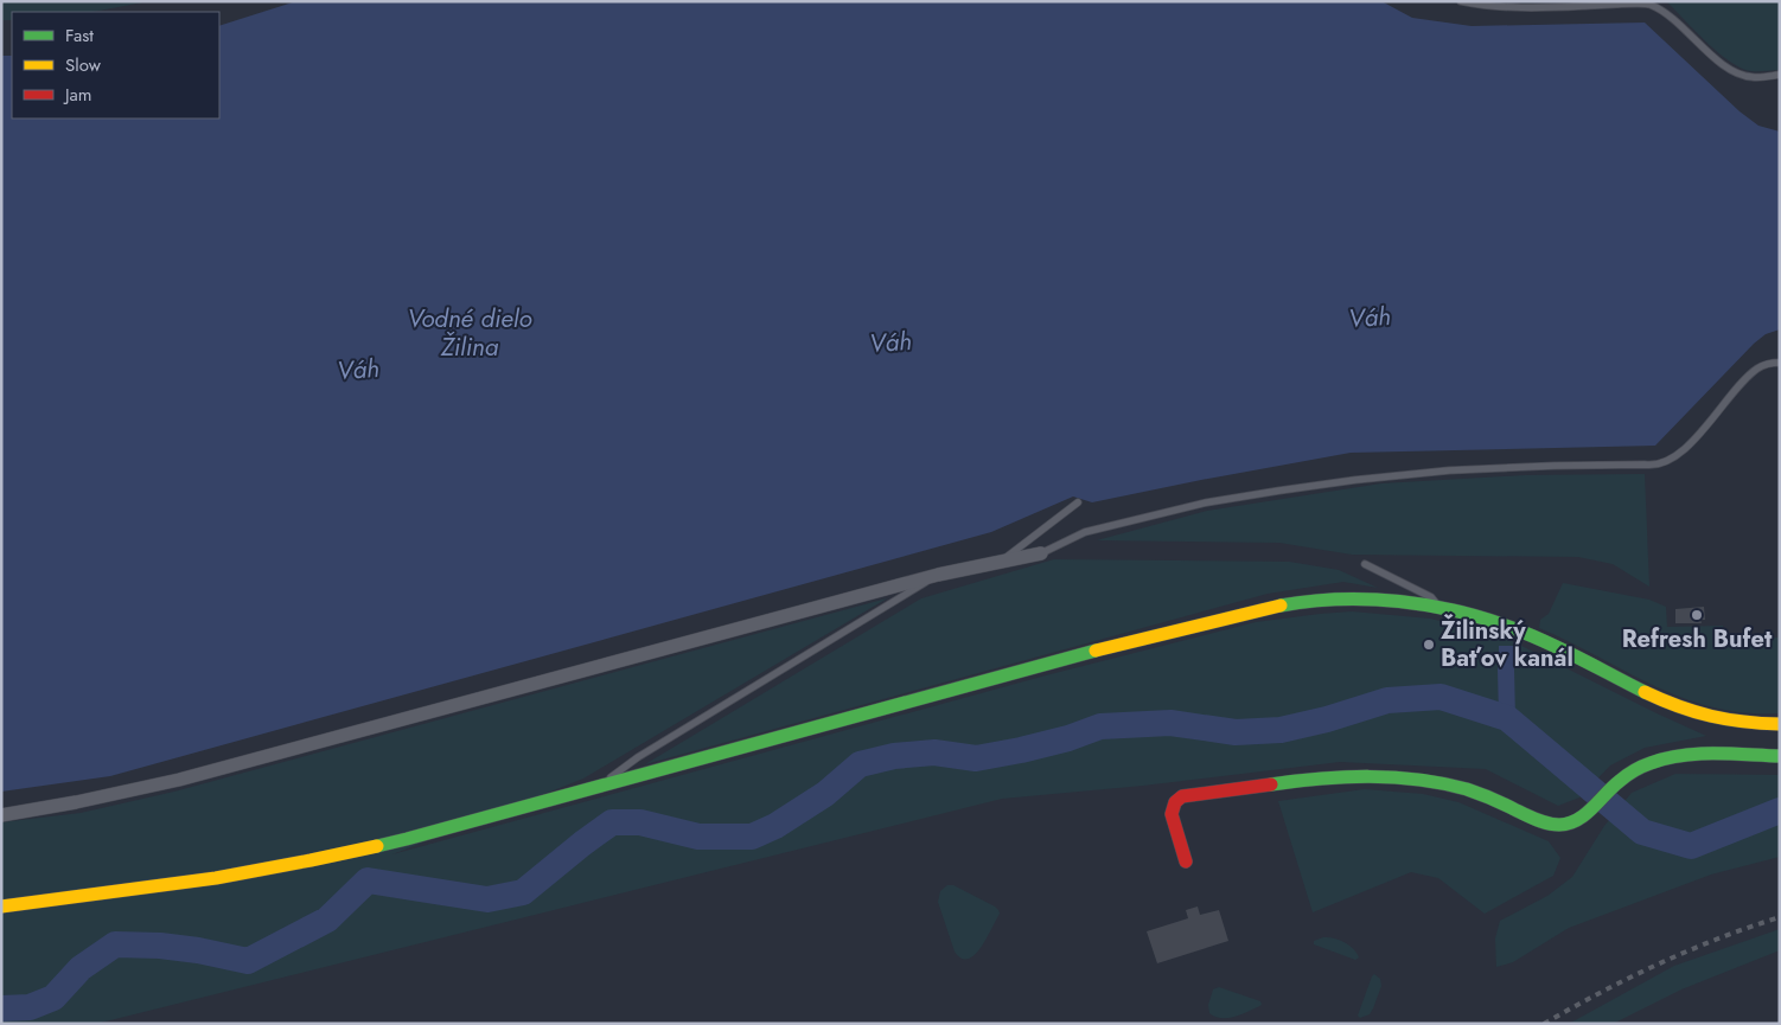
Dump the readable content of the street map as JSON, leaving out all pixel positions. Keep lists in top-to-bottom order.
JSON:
{
  "water": ["Váh", "Vodné dielo Žilina"],
  "places": ["Refresh Bufet", "Žilinský Baťov kanál"],
  "legend": ["Fast", "Slow", "Jam"]
}
